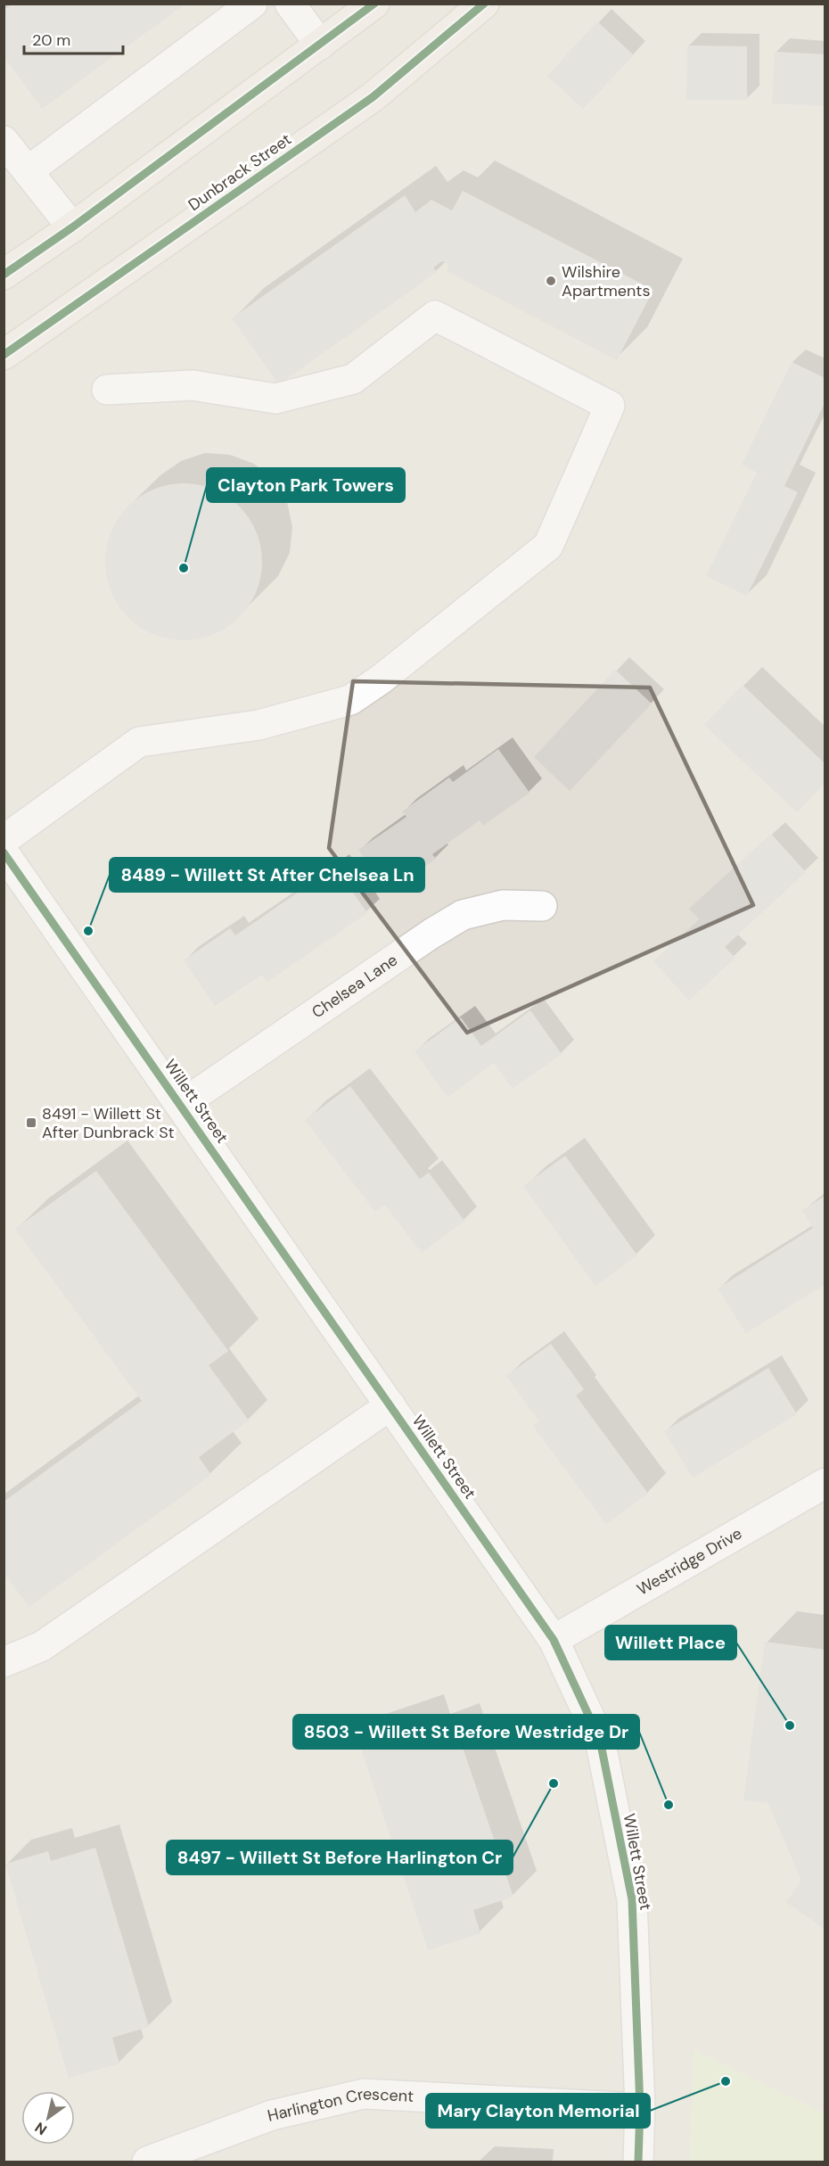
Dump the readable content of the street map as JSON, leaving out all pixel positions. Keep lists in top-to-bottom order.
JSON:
{
  "streets": {
    "main road": ["Dunbrack Street"],
    "street": [
      "Chelsea Lane",
      "Willett Street",
      "Westridge Drive",
      "Harlington Crescent"
    ]
  },
  "crossings": [
    ["Chelsea Lane", "Willett Street"],
    ["Willett Street", "Westridge Drive"],
    ["Willett Street", "Harlington Crescent"]
  ],
  "places": {
    "other": [
      "Wilshire Apartments",
      "Clayton Park Towers",
      "8489 - Willett St After Chelsea Ln",
      "Willett Place",
      "8497 - Willett St Before Harlington Cr",
      "8503 - Willett St Before Westridge Dr",
      "Mary Clayton Memorial"
    ],
    "transit": ["8491 - Willett St After Dunbrack St"]
  },
  "scale_bar": "20 m",
  "north": "bottom left"
}
